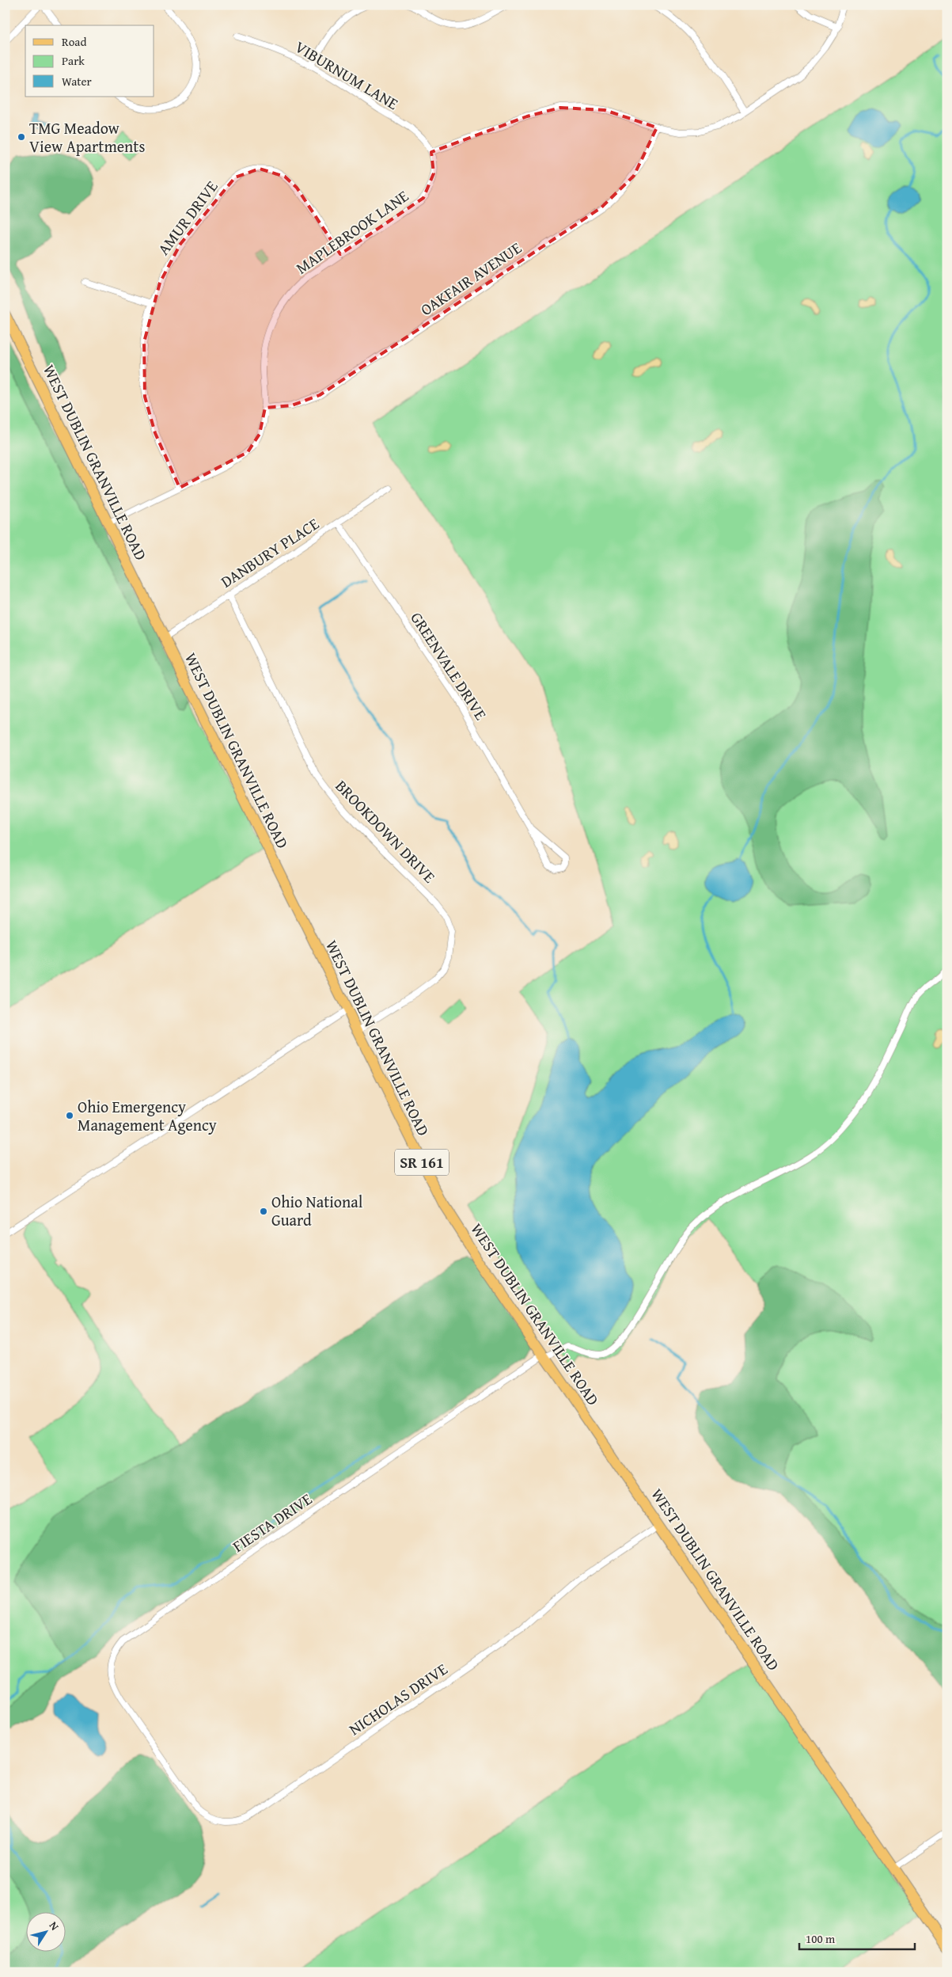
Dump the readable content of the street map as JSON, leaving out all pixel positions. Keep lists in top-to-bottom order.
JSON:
{
  "streets": {
    "main road": ["WEST DUBLIN GRANVILLE ROAD", "SR 161"],
    "street": [
      "VIBURNUM LANE",
      "AMUR DRIVE",
      "MAPLEBROOK LANE",
      "OAKFAIR AVENUE",
      "DANBURY PLACE",
      "GREENVALE DRIVE",
      "BROOKDOWN DRIVE",
      "FIESTA DRIVE",
      "NICHOLAS DRIVE"
    ]
  },
  "crossings": [
    ["VIBURNUM LANE", "MAPLEBROOK LANE"],
    ["AMUR DRIVE", "MAPLEBROOK LANE"],
    ["MAPLEBROOK LANE", "OAKFAIR AVENUE"],
    ["MAPLEBROOK LANE", "WEST DUBLIN GRANVILLE ROAD"],
    ["WEST DUBLIN GRANVILLE ROAD", "DANBURY PLACE"],
    ["WEST DUBLIN GRANVILLE ROAD", "BROOKDOWN DRIVE"],
    ["WEST DUBLIN GRANVILLE ROAD", "FIESTA DRIVE"],
    ["WEST DUBLIN GRANVILLE ROAD", "NICHOLAS DRIVE"],
    ["DANBURY PLACE", "GREENVALE DRIVE"],
    ["DANBURY PLACE", "BROOKDOWN DRIVE"],
    ["FIESTA DRIVE", "NICHOLAS DRIVE"]
  ],
  "places": ["TMG Meadow View Apartments", "Ohio Emergency Management Agency", "Ohio National Guard"],
  "legend": ["Road", "Park", "Water"],
  "scale_bar": "100 m",
  "north": "top right"
}
